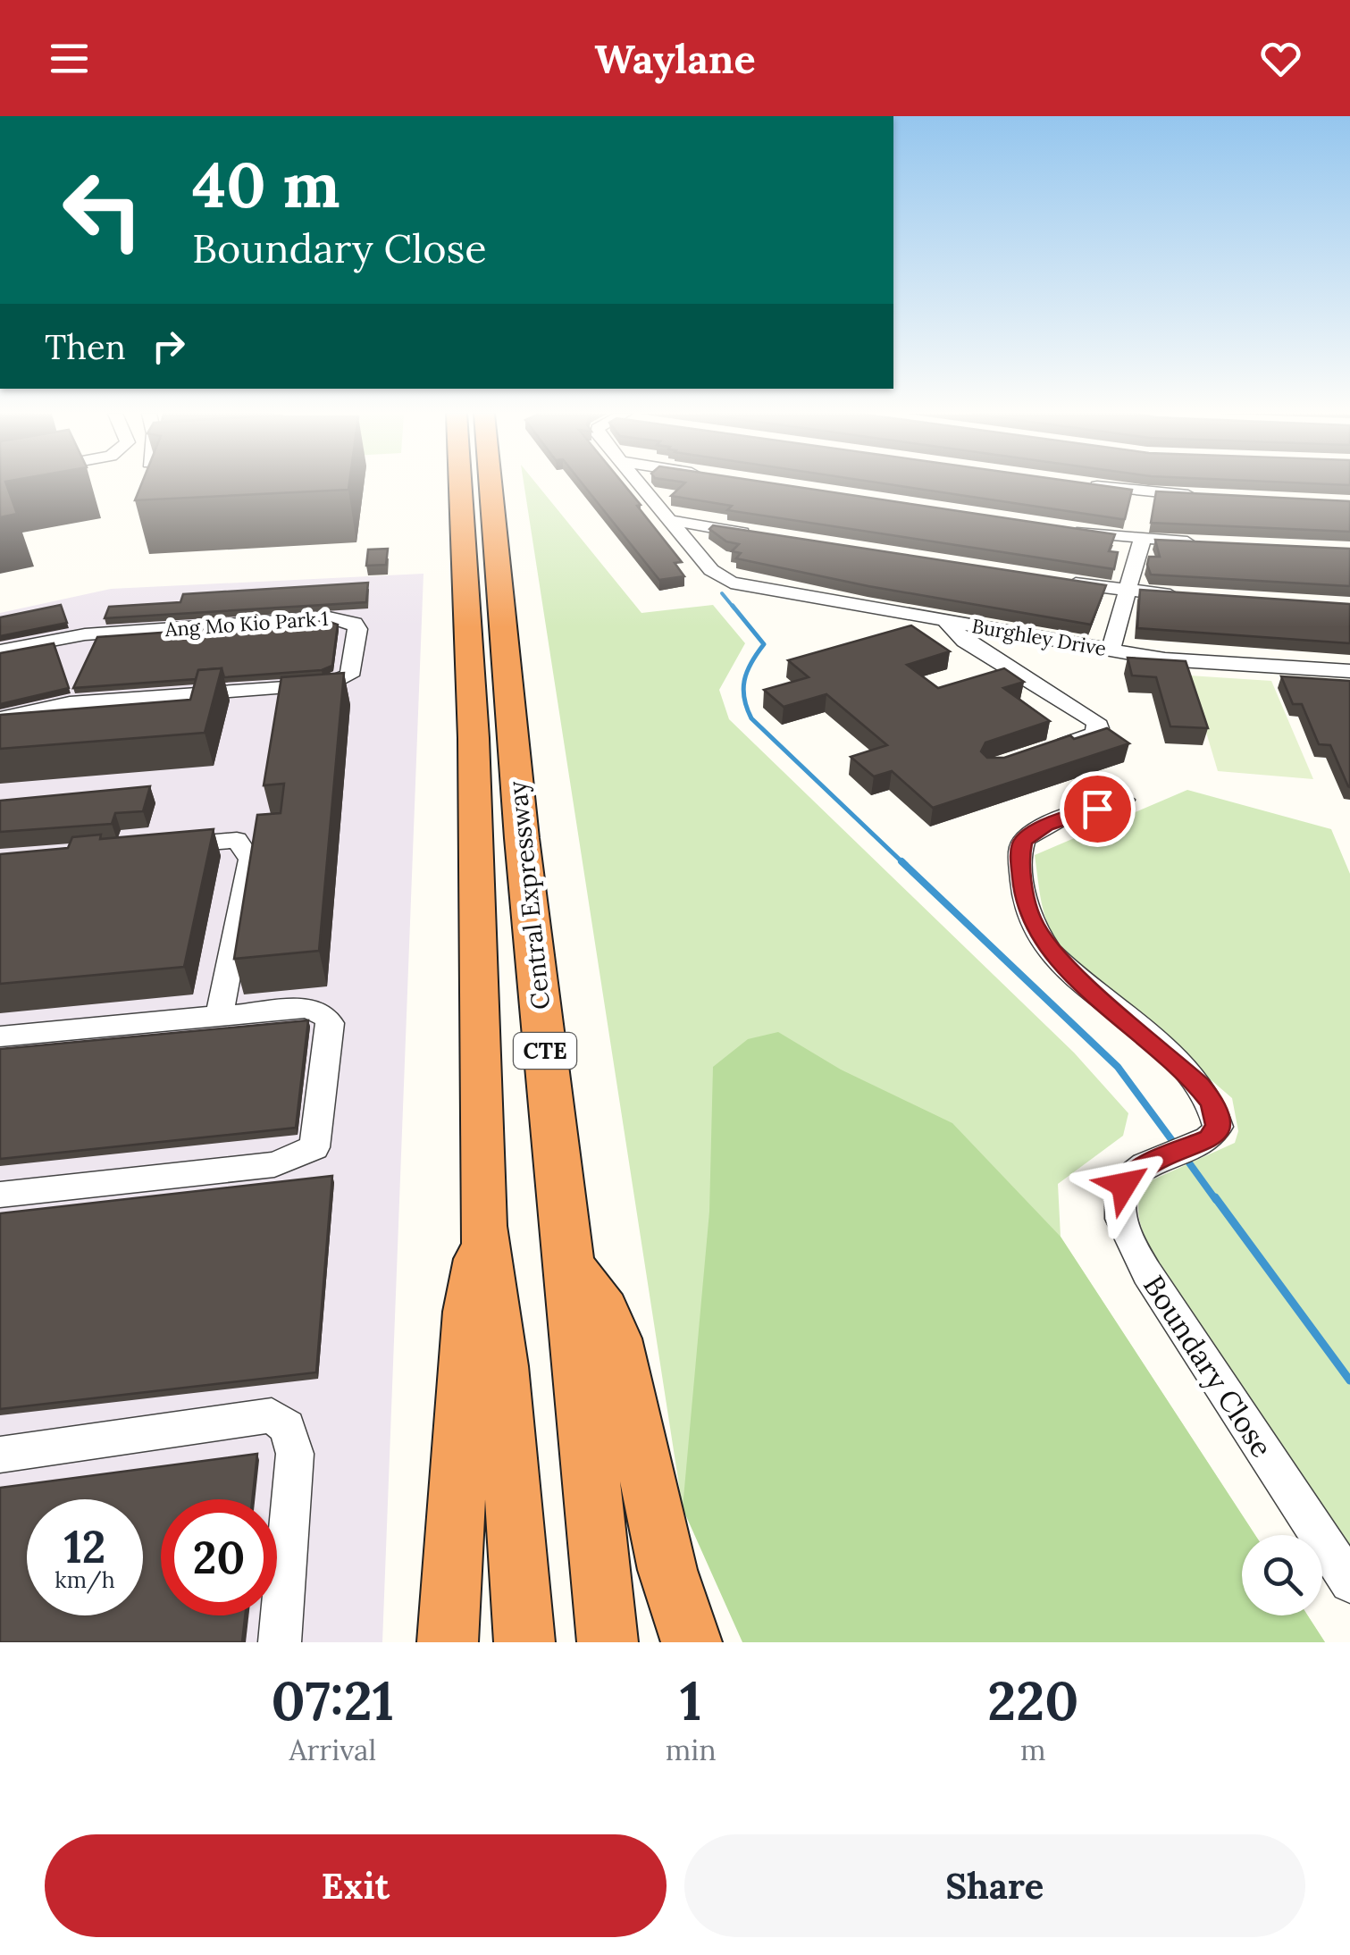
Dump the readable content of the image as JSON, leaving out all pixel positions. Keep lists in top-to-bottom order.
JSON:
{
  "streets": {
    "highway": ["Central Expressway", "CTE"],
    "street": ["Ang Mo Kio Park 1", "Burghley Drive", "Boundary Close"]
  },
  "page": {
    "header": "Waylane",
    "turn": ["40 m", "Boundary Close"],
    "then": "Then",
    "speed": "12 km/h",
    "limit": "20",
    "eta": [
      "07:21",
      "Arrival",
      "1",
      "min",
      "220",
      "m"
    ],
    "buttons": ["Exit", "Share"]
  }
}
